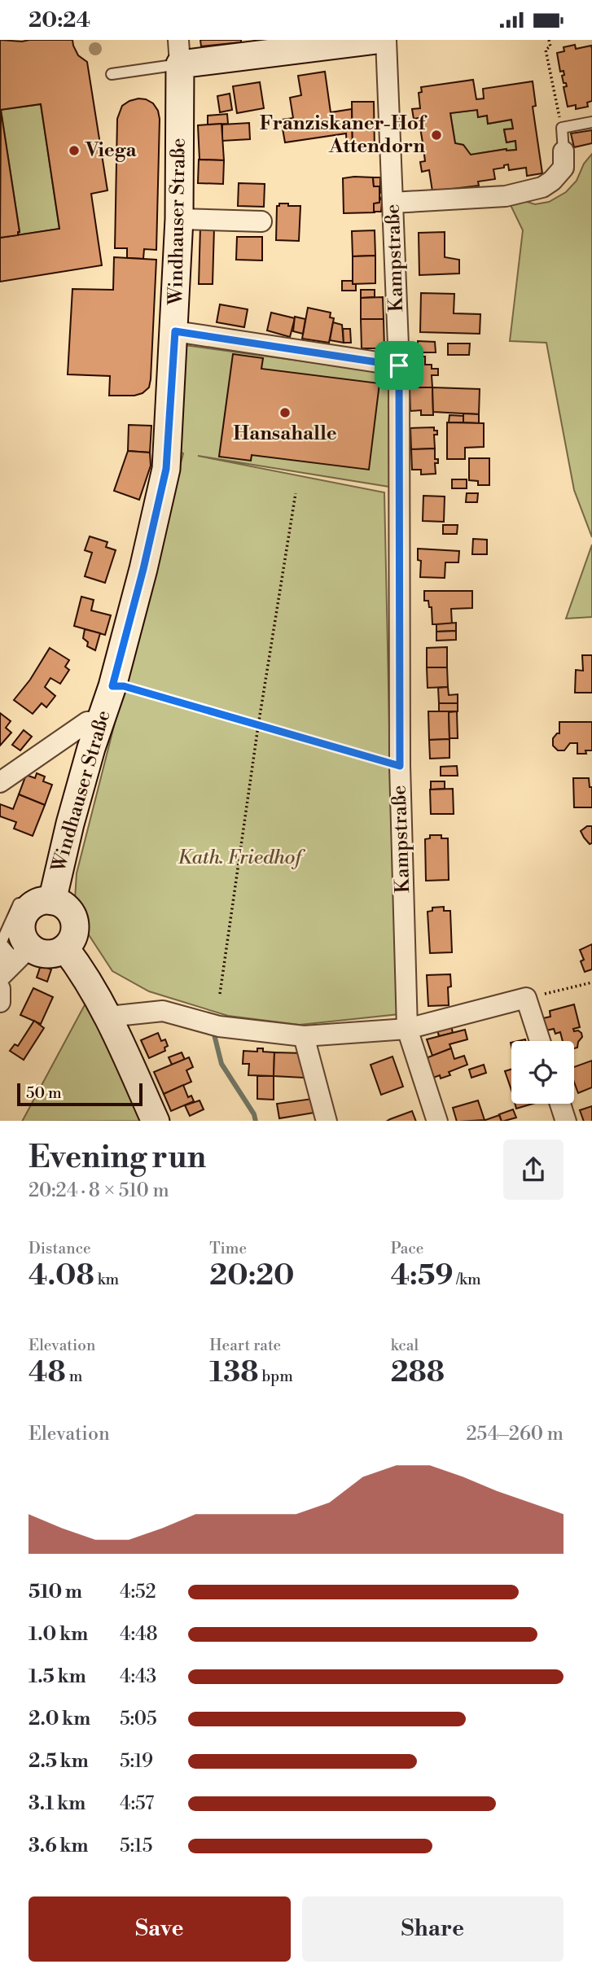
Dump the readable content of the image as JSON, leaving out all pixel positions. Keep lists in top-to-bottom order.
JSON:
{
  "streets": {
    "main road": ["Windhauser Straße"],
    "street": ["Kampstraße"]
  },
  "parks": ["Kath. Friedhof"],
  "places": ["Franziskaner-Hof Attendorn", "Viega", "Hansahalle"],
  "scale_bar": "50 m",
  "page": {
    "status": "20:24",
    "scale": "50 m",
    "heading": ["Evening run", "20:24 · 8 × 510 m"],
    "stats": [
      ["Distance", "4.08 km"],
      ["Time", "20:20"],
      ["Pace", "4:59 /km"],
      ["Elevation", "48 m"],
      ["Heart rate", "138 bpm"],
      ["kcal", "288"]
    ],
    "chart": ["Elevation", "254–260 m"],
    "list": [
      {
        "name": "510 m",
        "note": "4:52"
      },
      {
        "name": "1.0 km",
        "note": "4:48"
      },
      {
        "name": "1.5 km",
        "note": "4:43"
      },
      {
        "name": "2.0 km",
        "note": "5:05"
      },
      {
        "name": "2.5 km",
        "note": "5:19"
      },
      {
        "name": "3.1 km",
        "note": "4:57"
      },
      {
        "name": "3.6 km",
        "note": "5:15"
      }
    ],
    "buttons": ["Save", "Share"]
  }
}
